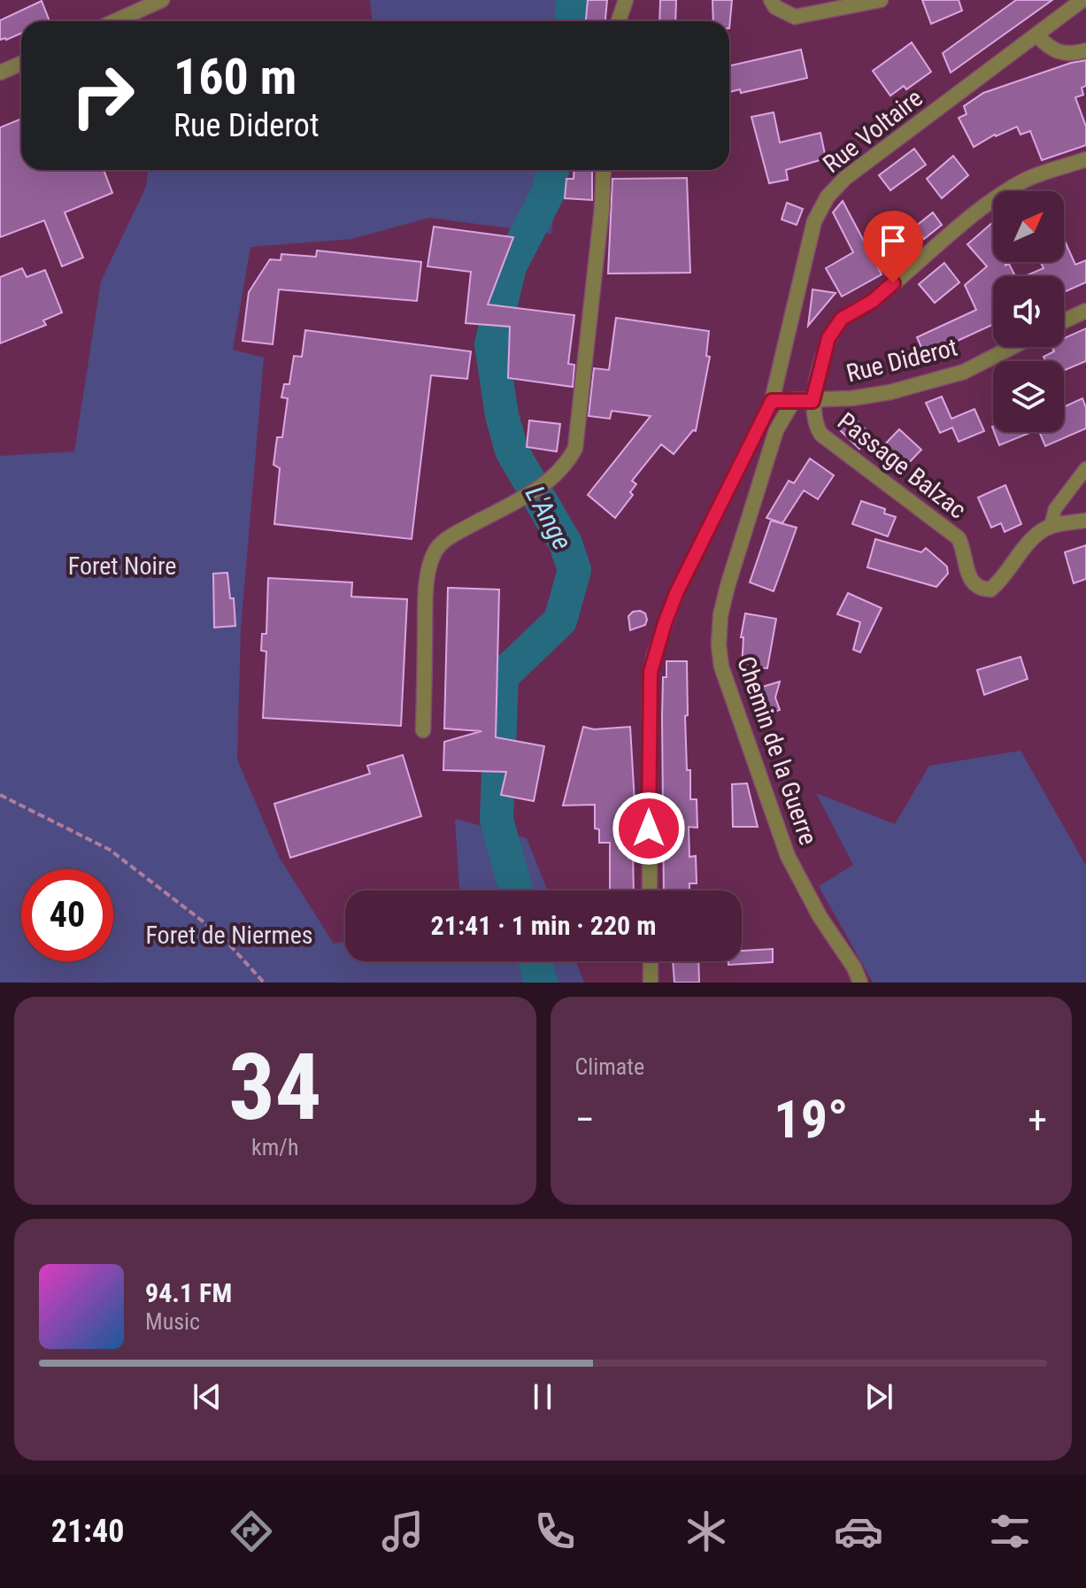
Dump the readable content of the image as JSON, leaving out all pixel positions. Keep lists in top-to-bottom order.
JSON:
{
  "streets": {
    "street": [
      "Rue Voltaire",
      "Rue Diderot",
      "Passage Balzac",
      "Chemin de la Guerre"
    ]
  },
  "crossings": [
    ["Rue Voltaire", "Rue Diderot"],
    ["Rue Diderot", "Passage Balzac"],
    ["Rue Diderot", "Chemin de la Guerre"]
  ],
  "water": ["L'Ange"],
  "parks": ["Foret Noire", "Foret de Niermes"],
  "north": "top right",
  "page": {
    "turn": ["160 m", "Rue Diderot"],
    "limit": "40",
    "trip": "21:41 · 1 min · 220 m",
    "tile": [
      ["34", "km/h"],
      "Climate"
    ],
    "heat": ["−", "19°", "+"],
    "song": ["94.1 FM", "Music"],
    "tabs": "21:40"
  }
}
